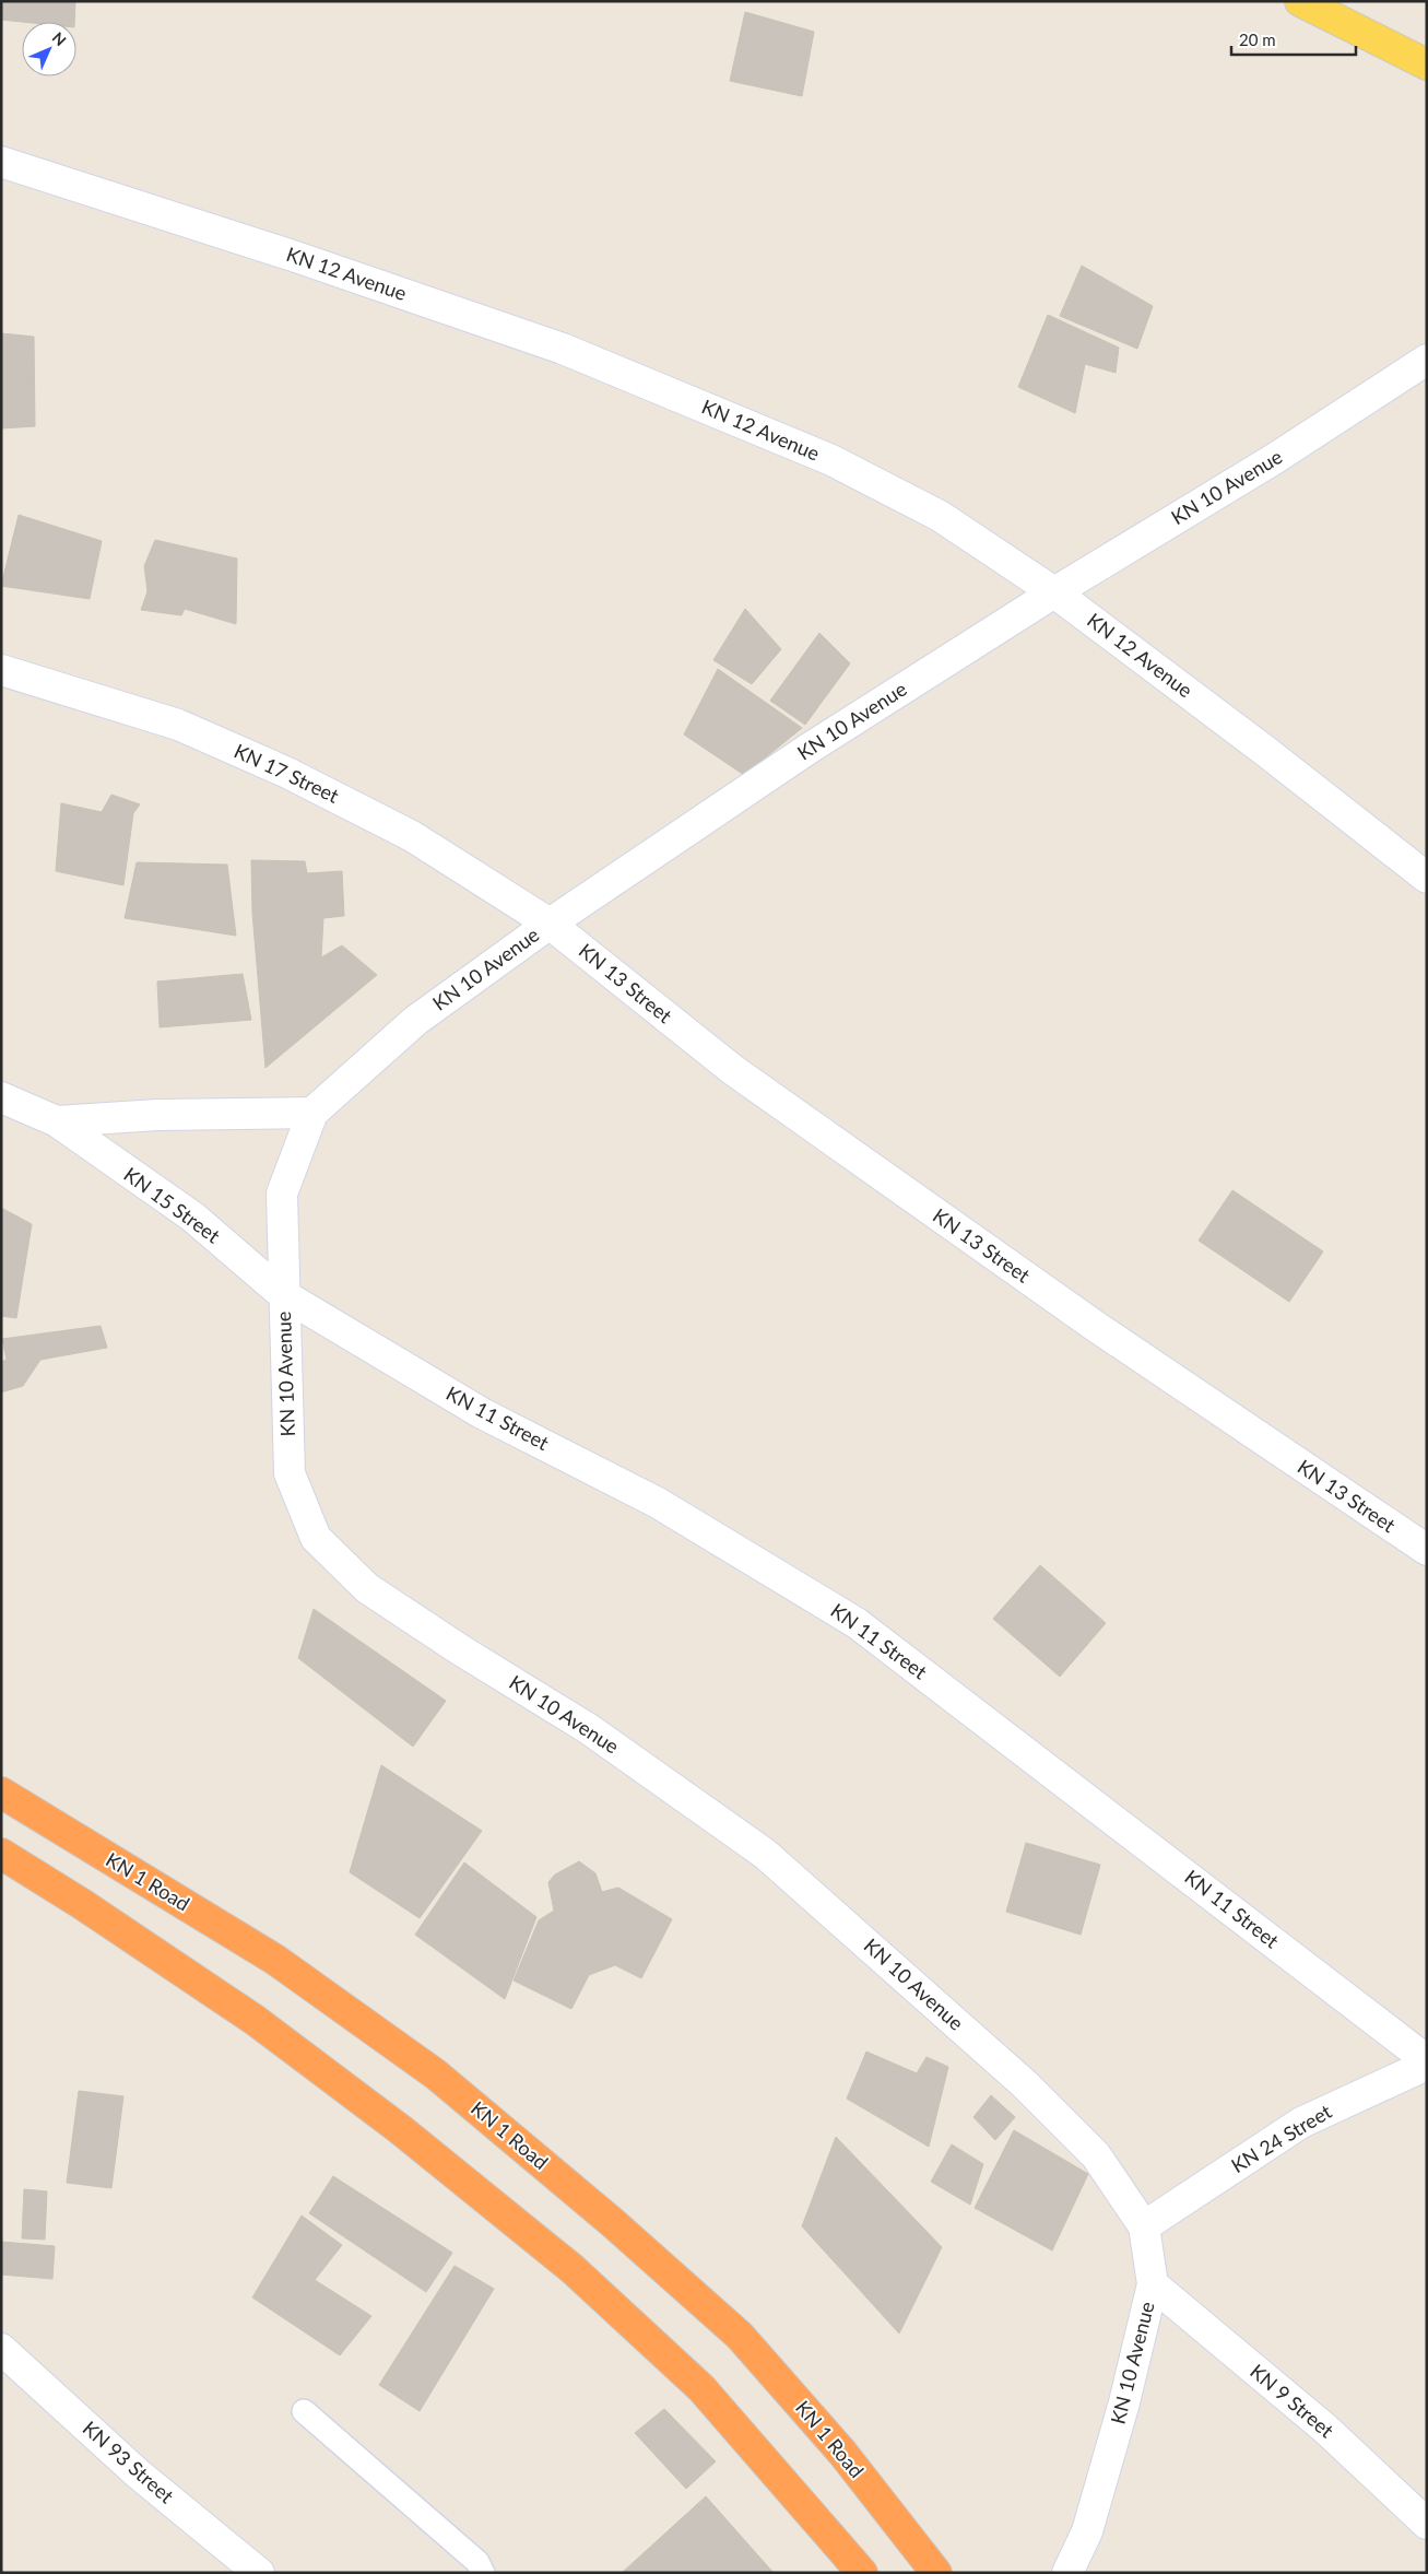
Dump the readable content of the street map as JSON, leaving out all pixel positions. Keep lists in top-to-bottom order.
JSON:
{
  "streets": {
    "highway": ["KN 1 Road"],
    "street": [
      "KN 12 Avenue",
      "KN 10 Avenue",
      "KN 17 Street",
      "KN 13 Street",
      "KN 15 Street",
      "KN 11 Street",
      "KN 24 Street",
      "KN 9 Street",
      "KN 93 Street"
    ]
  },
  "crossings": [
    ["KN 12 Avenue", "KN 10 Avenue"],
    ["KN 10 Avenue", "KN 17 Street"],
    ["KN 10 Avenue", "KN 13 Street"],
    ["KN 10 Avenue", "KN 15 Street"],
    ["KN 10 Avenue", "KN 11 Street"],
    ["KN 10 Avenue", "KN 24 Street"],
    ["KN 10 Avenue", "KN 9 Street"],
    ["KN 17 Street", "KN 13 Street"],
    ["KN 15 Street", "KN 11 Street"],
    ["KN 11 Street", "KN 24 Street"]
  ],
  "scale_bar": "20 m",
  "north": "top right"
}
